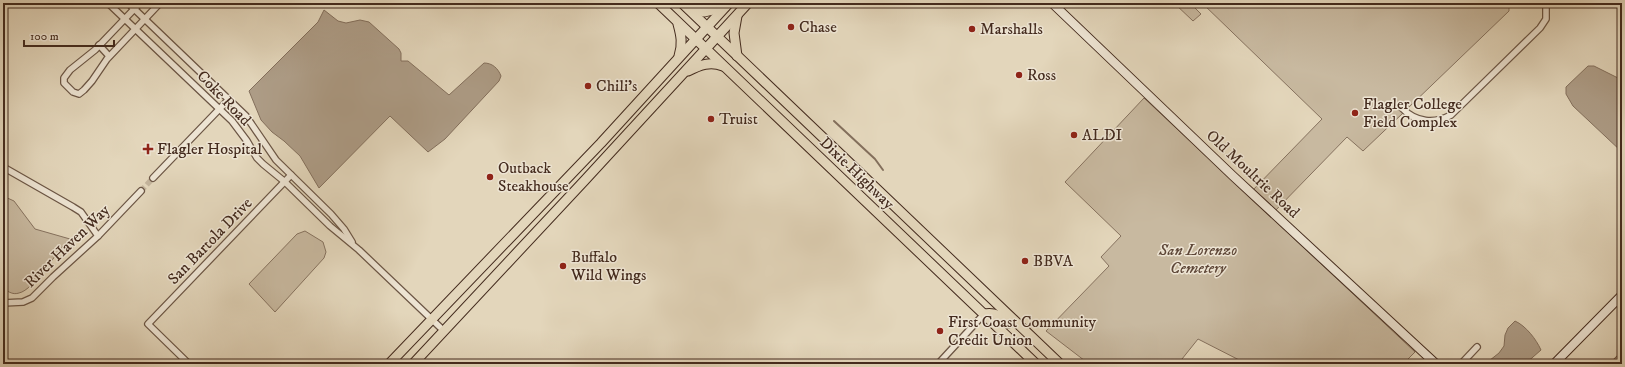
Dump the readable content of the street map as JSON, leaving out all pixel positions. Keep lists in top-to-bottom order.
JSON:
{
  "streets": {
    "main road": ["Dixie Highway", "Old Moultrie Road"],
    "street": ["Coke Road", "San Bartola Drive", "River Haven Way"]
  },
  "crossings": [
    ["Coke Road", "San Bartola Drive"]
  ],
  "parks": ["San Lorenzo Cemetery"],
  "places": {
    "other": [
      "Chase",
      "Marshalls",
      "Ross",
      "Chili's",
      "Flagler College Field Complex",
      "Truist",
      "ALDI",
      "Outback Steakhouse",
      "BBVA",
      "Buffalo Wild Wings",
      "First Coast Community Credit Union"
    ],
    "health": ["Flagler Hospital"]
  },
  "scale_bar": "100 m"
}
